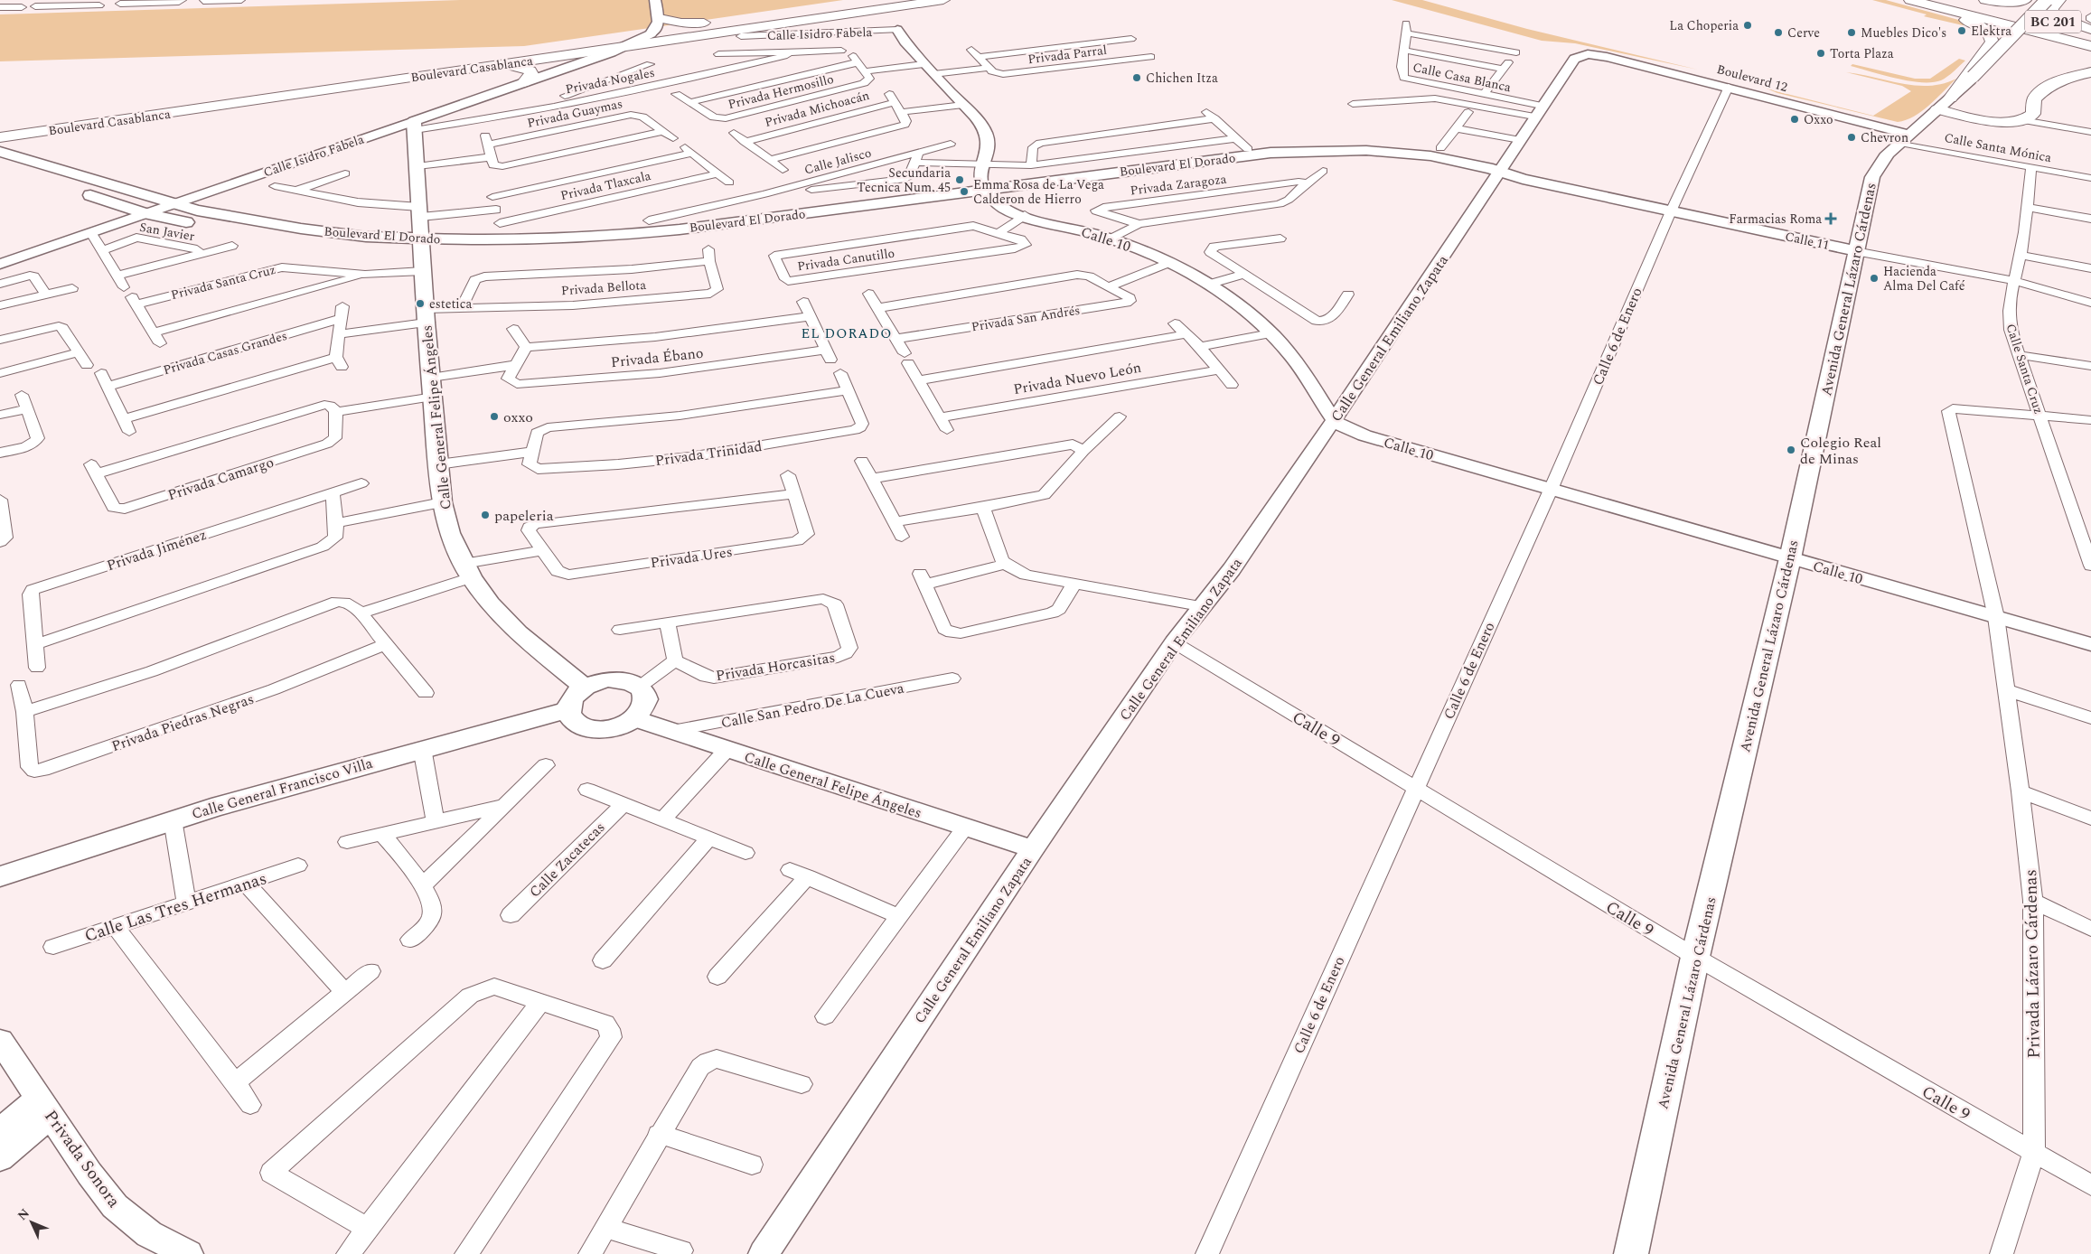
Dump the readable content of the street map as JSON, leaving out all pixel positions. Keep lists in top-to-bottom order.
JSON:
{
  "streets": {
    "main road": [
      "BC 201",
      "Calle Isidro Fabela",
      "Boulevard Casablanca",
      "Boulevard El Dorado",
      "Calle 11",
      "Avenida General Lázaro Cárdenas",
      "Calle General Felipe Ángeles",
      "Calle General Francisco Villa"
    ],
    "street": [
      "Privada Parral",
      "Calle Casa Blanca",
      "Boulevard 12",
      "Privada Nogales",
      "Privada Hermosillo",
      "Privada Michoacán",
      "Privada Guaymas",
      "Calle Santa Mónica",
      "Calle Jalisco",
      "Privada Zaragoza",
      "Privada Tlaxcala",
      "San Javier",
      "Calle 10",
      "Privada Canutillo",
      "Privada Santa Cruz",
      "Privada Bellota",
      "Privada San Andrés",
      "Calle 6 de Enero",
      "Calle General Emiliano Zapata",
      "Privada Casas Grandes",
      "Privada Ébano",
      "Calle Santa Cruz",
      "Privada Nuevo León",
      "Privada Trinidad",
      "Privada Camargo",
      "Privada Jiménez",
      "Privada Ures",
      "Privada Horcasitas",
      "Calle San Pedro De La Cueva",
      "Privada Piedras Negras",
      "Calle 9",
      "Calle Zacatecas",
      "Calle Las Tres Hermanas",
      "Privada Lázaro Cárdenas",
      "Privada Sonora"
    ]
  },
  "crossings": [
    ["Calle Isidro Fabela", "Boulevard Casablanca"],
    ["Calle Isidro Fabela", "Privada Nogales"],
    ["Calle Isidro Fabela", "Boulevard El Dorado"],
    ["Calle Isidro Fabela", "Calle 10"],
    ["Calle Isidro Fabela", "Calle General Felipe Ángeles"],
    ["Privada Parral", "Calle 10"],
    ["Calle Casa Blanca", "Calle General Emiliano Zapata"],
    ["Boulevard 12", "Calle Santa Mónica"],
    ["Boulevard 12", "Avenida General Lázaro Cárdenas"],
    ["Boulevard 12", "Calle 6 de Enero"],
    ["Boulevard 12", "Calle General Emiliano Zapata"],
    ["Privada Nogales", "Calle General Felipe Ángeles"],
    ["Privada Guaymas", "Privada Tlaxcala"],
    ["Calle Santa Mónica", "Avenida General Lázaro Cárdenas"],
    ["Calle Santa Mónica", "Calle Santa Cruz"],
    ["Calle Jalisco", "Calle 10"],
    ["Boulevard El Dorado", "Calle 10"],
    ["Boulevard El Dorado", "Calle 11"],
    ["Boulevard El Dorado", "Privada Santa Cruz"],
    ["Boulevard El Dorado", "Calle General Emiliano Zapata"],
    ["Boulevard El Dorado", "Calle General Felipe Ángeles"],
    ["Privada Zaragoza", "Calle 10"],
    ["Calle 10", "Avenida General Lázaro Cárdenas"],
    ["Calle 10", "Calle 6 de Enero"],
    ["Calle 10", "Calle General Emiliano Zapata"],
    ["Calle 10", "Privada Lázaro Cárdenas"],
    ["Calle 11", "Avenida General Lázaro Cárdenas"],
    ["Calle 11", "Calle 6 de Enero"],
    ["Calle 11", "Calle General Emiliano Zapata"],
    ["Calle 11", "Calle Santa Cruz"],
    ["Privada Santa Cruz", "Calle General Felipe Ángeles"],
    ["Privada Bellota", "Calle General Felipe Ángeles"],
    ["Avenida General Lázaro Cárdenas", "Calle 9"],
    ["Calle 6 de Enero", "Calle 9"],
    ["Calle General Emiliano Zapata", "Calle General Felipe Ángeles"],
    ["Calle General Emiliano Zapata", "Calle 9"],
    ["Calle Santa Cruz", "Privada Lázaro Cárdenas"],
    ["Calle General Felipe Ángeles", "Privada Camargo"],
    ["Calle General Felipe Ángeles", "Calle San Pedro De La Cueva"],
    ["Calle General Felipe Ángeles", "Calle General Francisco Villa"],
    ["Calle 9", "Privada Lázaro Cárdenas"]
  ],
  "districts": ["EL DORADO"],
  "places": {
    "other": [
      "La Choperia",
      "Elektra",
      "Cerve",
      "Muebles Dico's",
      "Torta Plaza",
      "Chichen Itza",
      "Oxxo",
      "Chevron",
      "Secundaria Tecnica Num. 45",
      "Emma Rosa de La Vega Calderon de Hierro",
      "Hacienda Alma Del Café",
      "estetica",
      "oxxo",
      "Colegio Real de Minas",
      "papeleria"
    ],
    "health": ["Farmacias Roma"]
  },
  "north": "top left"
}
